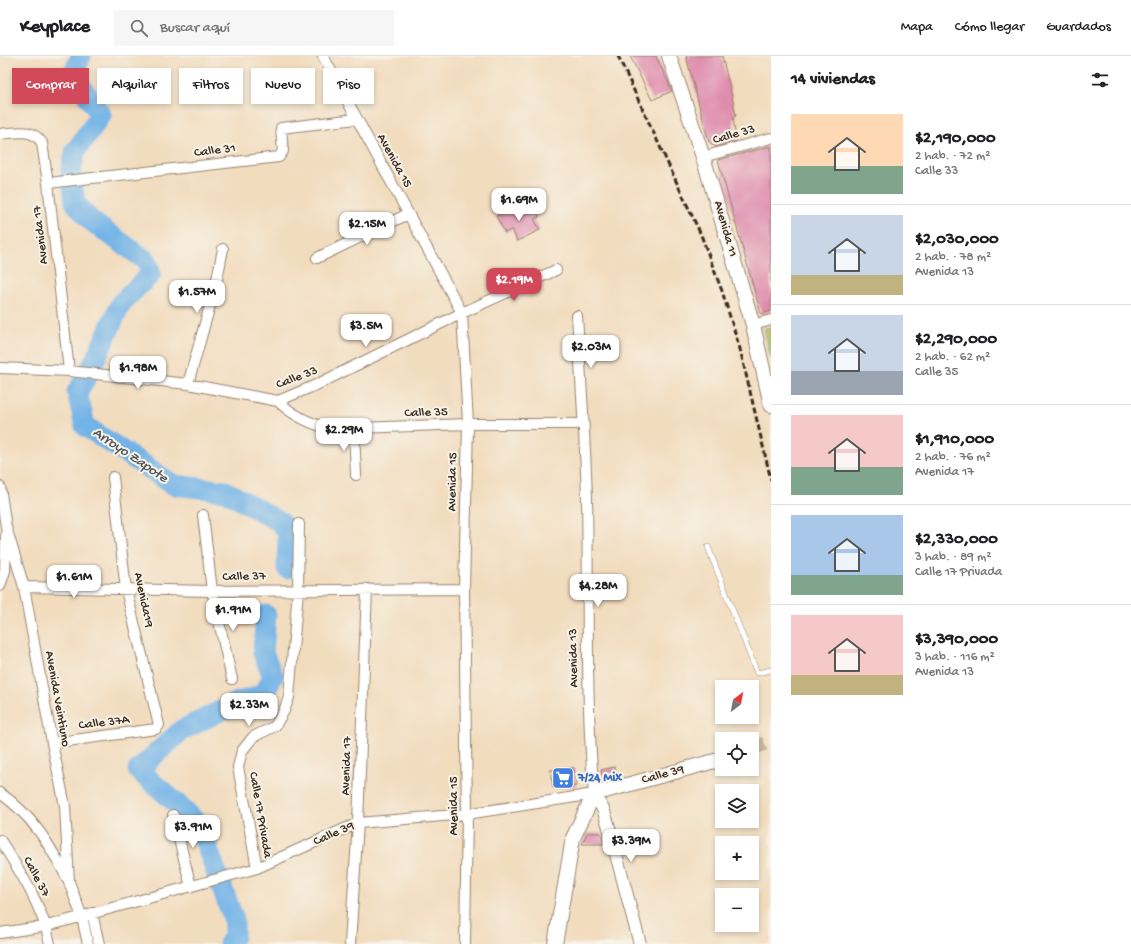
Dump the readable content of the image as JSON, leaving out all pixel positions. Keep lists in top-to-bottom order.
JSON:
{
  "streets": {
    "main road": ["Avenida 11", "Calle 39"],
    "street": [
      "Calle 33",
      "Calle 31",
      "Avenida 15",
      "Avenida 17",
      "Calle 35",
      "Calle 37",
      "Avenida19",
      "Avenida 13",
      "Avenida Veintiuno",
      "Calle 37A",
      "Calle 17 Privada"
    ]
  },
  "crossings": [
    ["Calle 33", "Avenida 15"],
    ["Calle 33", "Avenida 11"],
    ["Calle 33", "Avenida 17"],
    ["Calle 33", "Calle 35"],
    ["Calle 31", "Avenida 15"],
    ["Calle 31", "Avenida 17"],
    ["Avenida 15", "Calle 35"],
    ["Avenida 15", "Calle 37"],
    ["Avenida 15", "Calle 39"],
    ["Avenida 17", "Calle 37"],
    ["Avenida 17", "Calle 39"],
    ["Calle 35", "Avenida 13"],
    ["Calle 37", "Avenida19"],
    ["Calle 37", "Avenida Veintiuno"],
    ["Calle 37", "Calle 39"],
    ["Calle 37", "Calle 17 Privada"],
    ["Avenida19", "Calle 37A"],
    ["Avenida 13", "Calle 39"],
    ["Avenida Veintiuno", "Calle 37A"],
    ["Avenida Veintiuno", "Calle 39"],
    ["Calle 39", "Calle 17 Privada"]
  ],
  "water": ["Arroyo Zapote"],
  "places": {
    "supermarket": ["7/24 Mix"]
  },
  "north": "top right",
  "page": {
    "header": "Keyplace",
    "search": "Buscar aquí",
    "nav": ["Mapa", "Cómo llegar", "Guardados"],
    "heading": "14 viviendas",
    "chip": [
      "Comprar",
      "Alquilar",
      "Filtros",
      "Nuevo",
      "Piso"
    ],
    "list": [
      {
        "name": "$2,190,000",
        "note": "2 hab. · 72 m² · Calle 33"
      },
      {
        "name": "$2,030,000",
        "note": "2 hab. · 78 m² · Avenida 13"
      },
      {
        "name": "$2,290,000",
        "note": "2 hab. · 62 m² · Calle 35"
      },
      {
        "name": "$1,910,000",
        "note": "2 hab. · 76 m² · Avenida 17"
      },
      {
        "name": "$2,330,000",
        "note": "3 hab. · 89 m² · Calle 17 Privada"
      },
      {
        "name": "$3,390,000",
        "note": "3 hab. · 116 m² · Avenida 13"
      }
    ],
    "price": [
      "$1.69M",
      "$2.15M",
      "$2.19M",
      "$1.57M",
      "$3.5M",
      "$2.03M",
      "$1.98M",
      "$2.29M",
      "$1.61M",
      "$4.28M",
      "$1.91M",
      "$2.33M",
      "$3.91M",
      "$3.39M"
    ],
    "map_buttons": ["+", "−"]
  }
}
